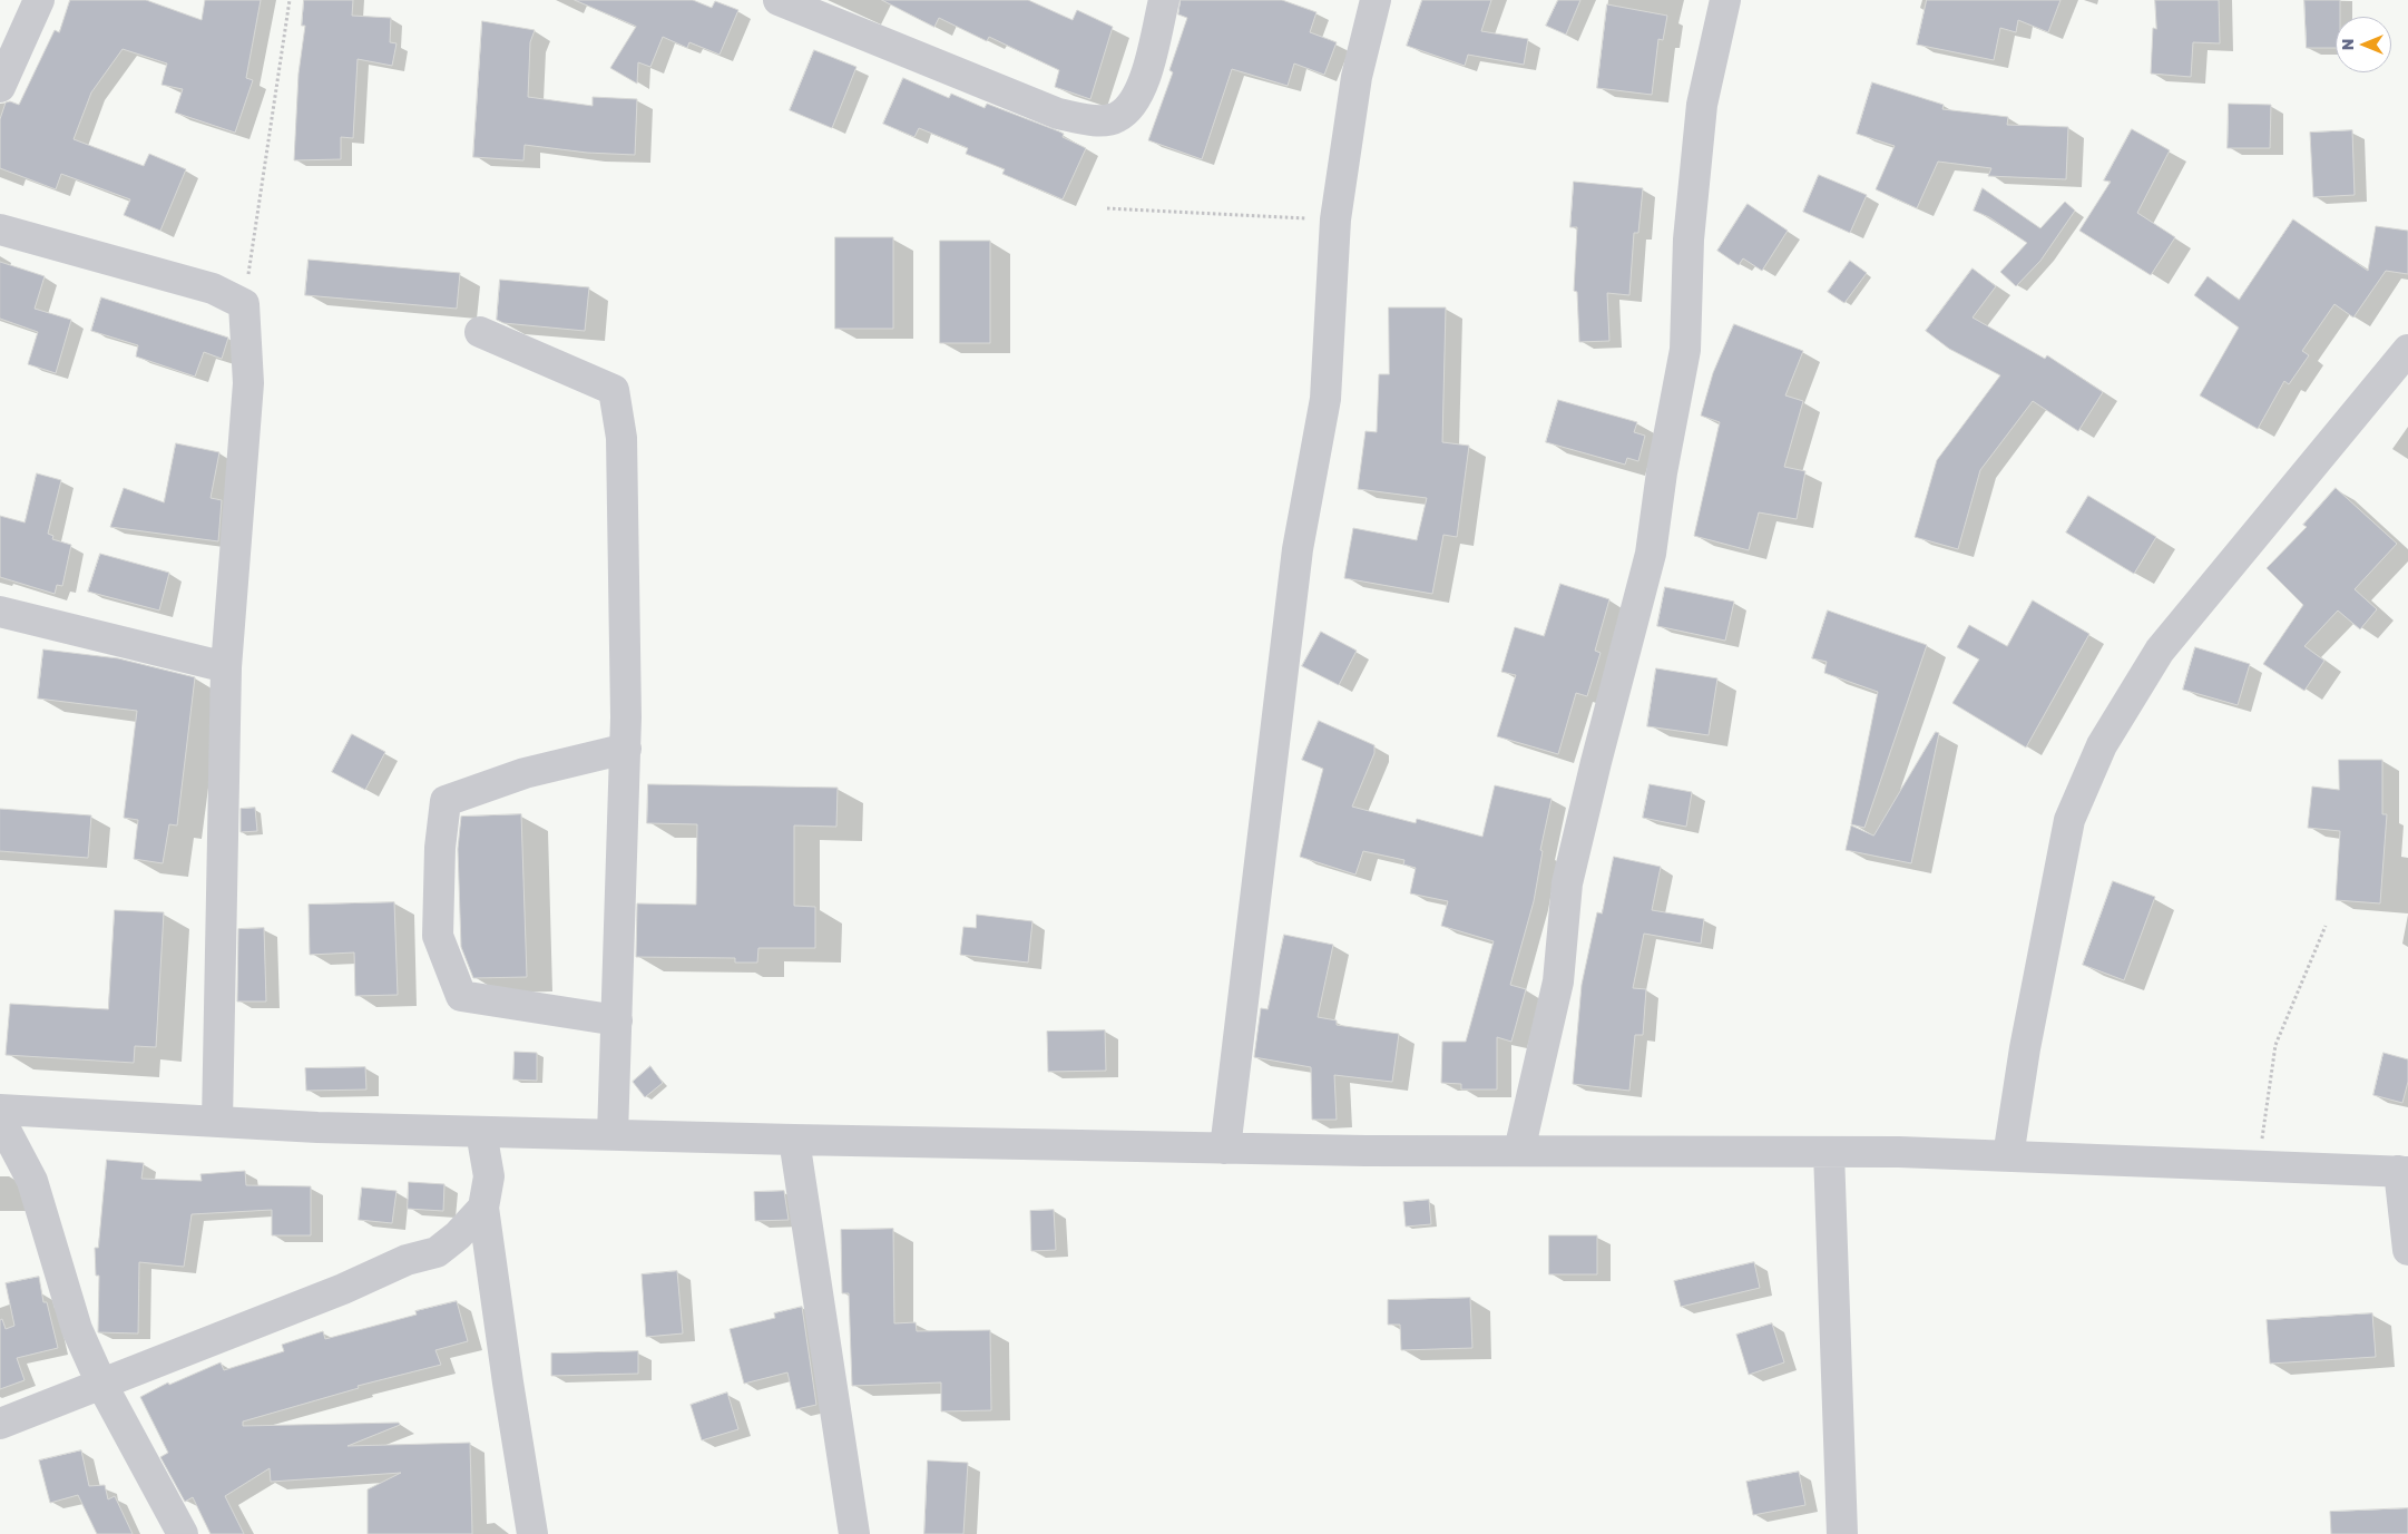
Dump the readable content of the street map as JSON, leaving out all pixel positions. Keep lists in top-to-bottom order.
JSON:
{
  "north": "left"
}
